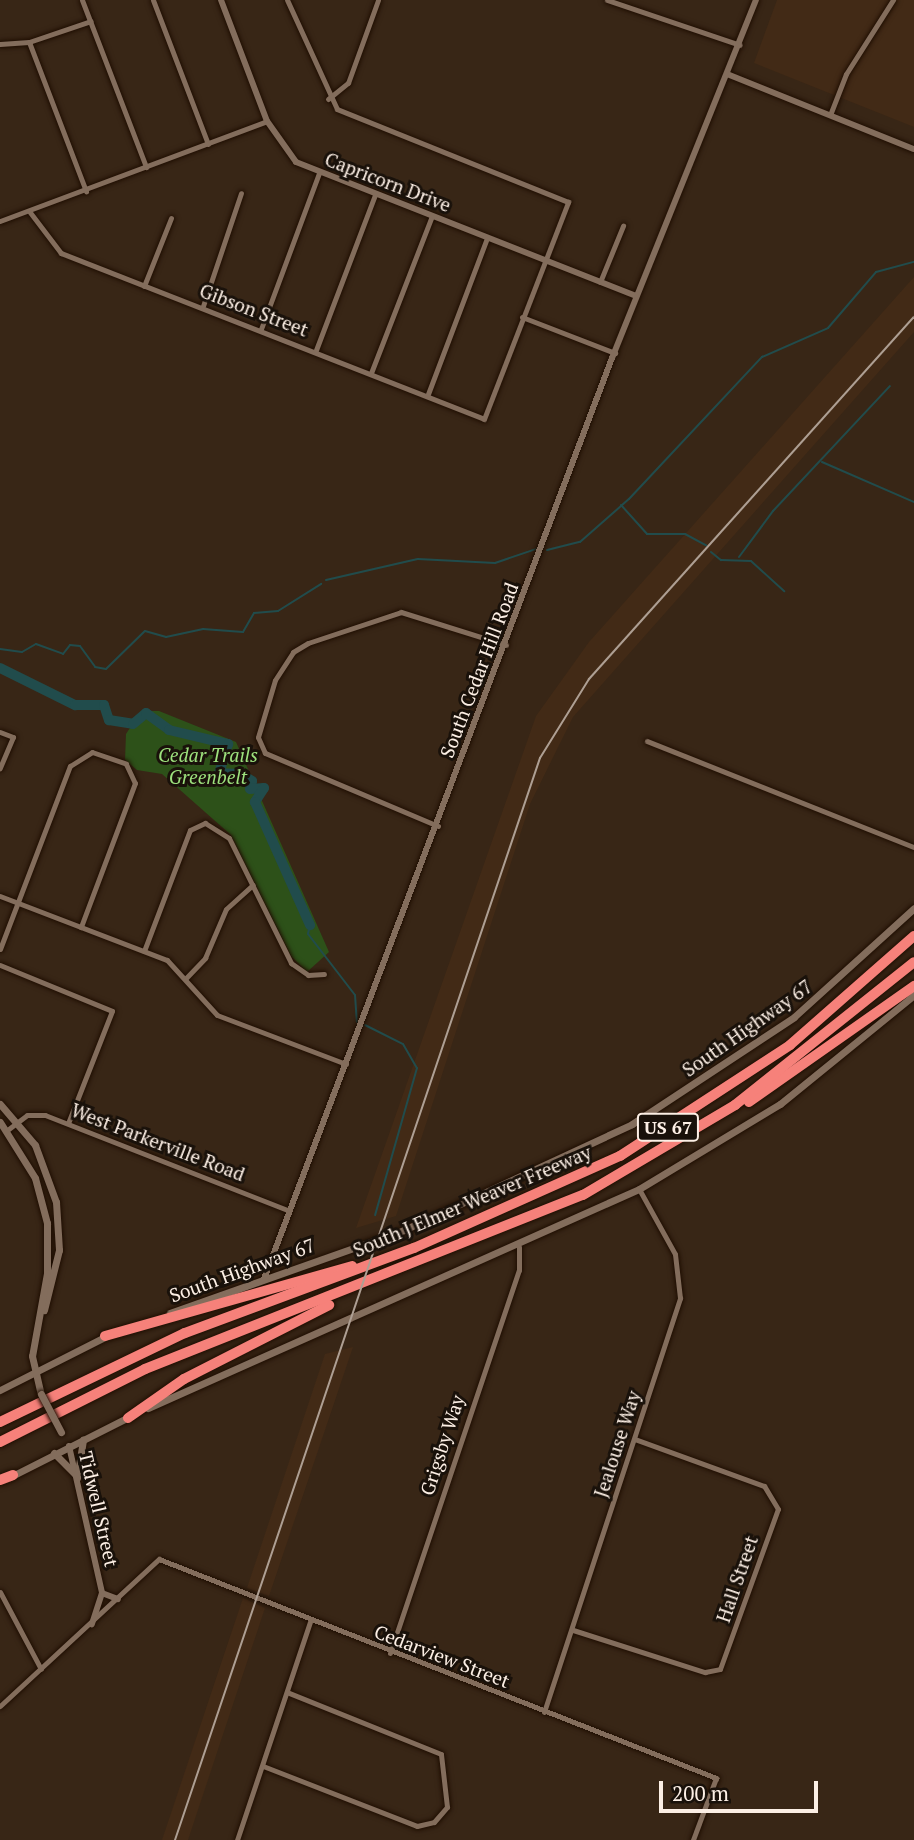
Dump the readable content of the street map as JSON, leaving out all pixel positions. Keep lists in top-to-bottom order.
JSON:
{
  "streets": {
    "highway": ["US 67", "South J Elmer Weaver Freeway"],
    "main road": ["South Highway 67", "Tidwell Street"],
    "street": [
      "Capricorn Drive",
      "Gibson Street",
      "South Cedar Hill Road",
      "West Parkerville Road",
      "Jealouse Way",
      "Grigsby Way",
      "Hall Street",
      "Cedarview Street"
    ]
  },
  "crossings": [
    ["Capricorn Drive", "South Cedar Hill Road"],
    ["South Cedar Hill Road", "South Highway 67"],
    ["South Cedar Hill Road", "West Parkerville Road"],
    ["South Highway 67", "Tidwell Street"],
    ["West Parkerville Road", "Tidwell Street"],
    ["Jealouse Way", "Hall Street"],
    ["Jealouse Way", "Cedarview Street"],
    ["Grigsby Way", "Cedarview Street"]
  ],
  "parks": ["Cedar Trails Greenbelt"],
  "scale_bar": "200 m"
}
